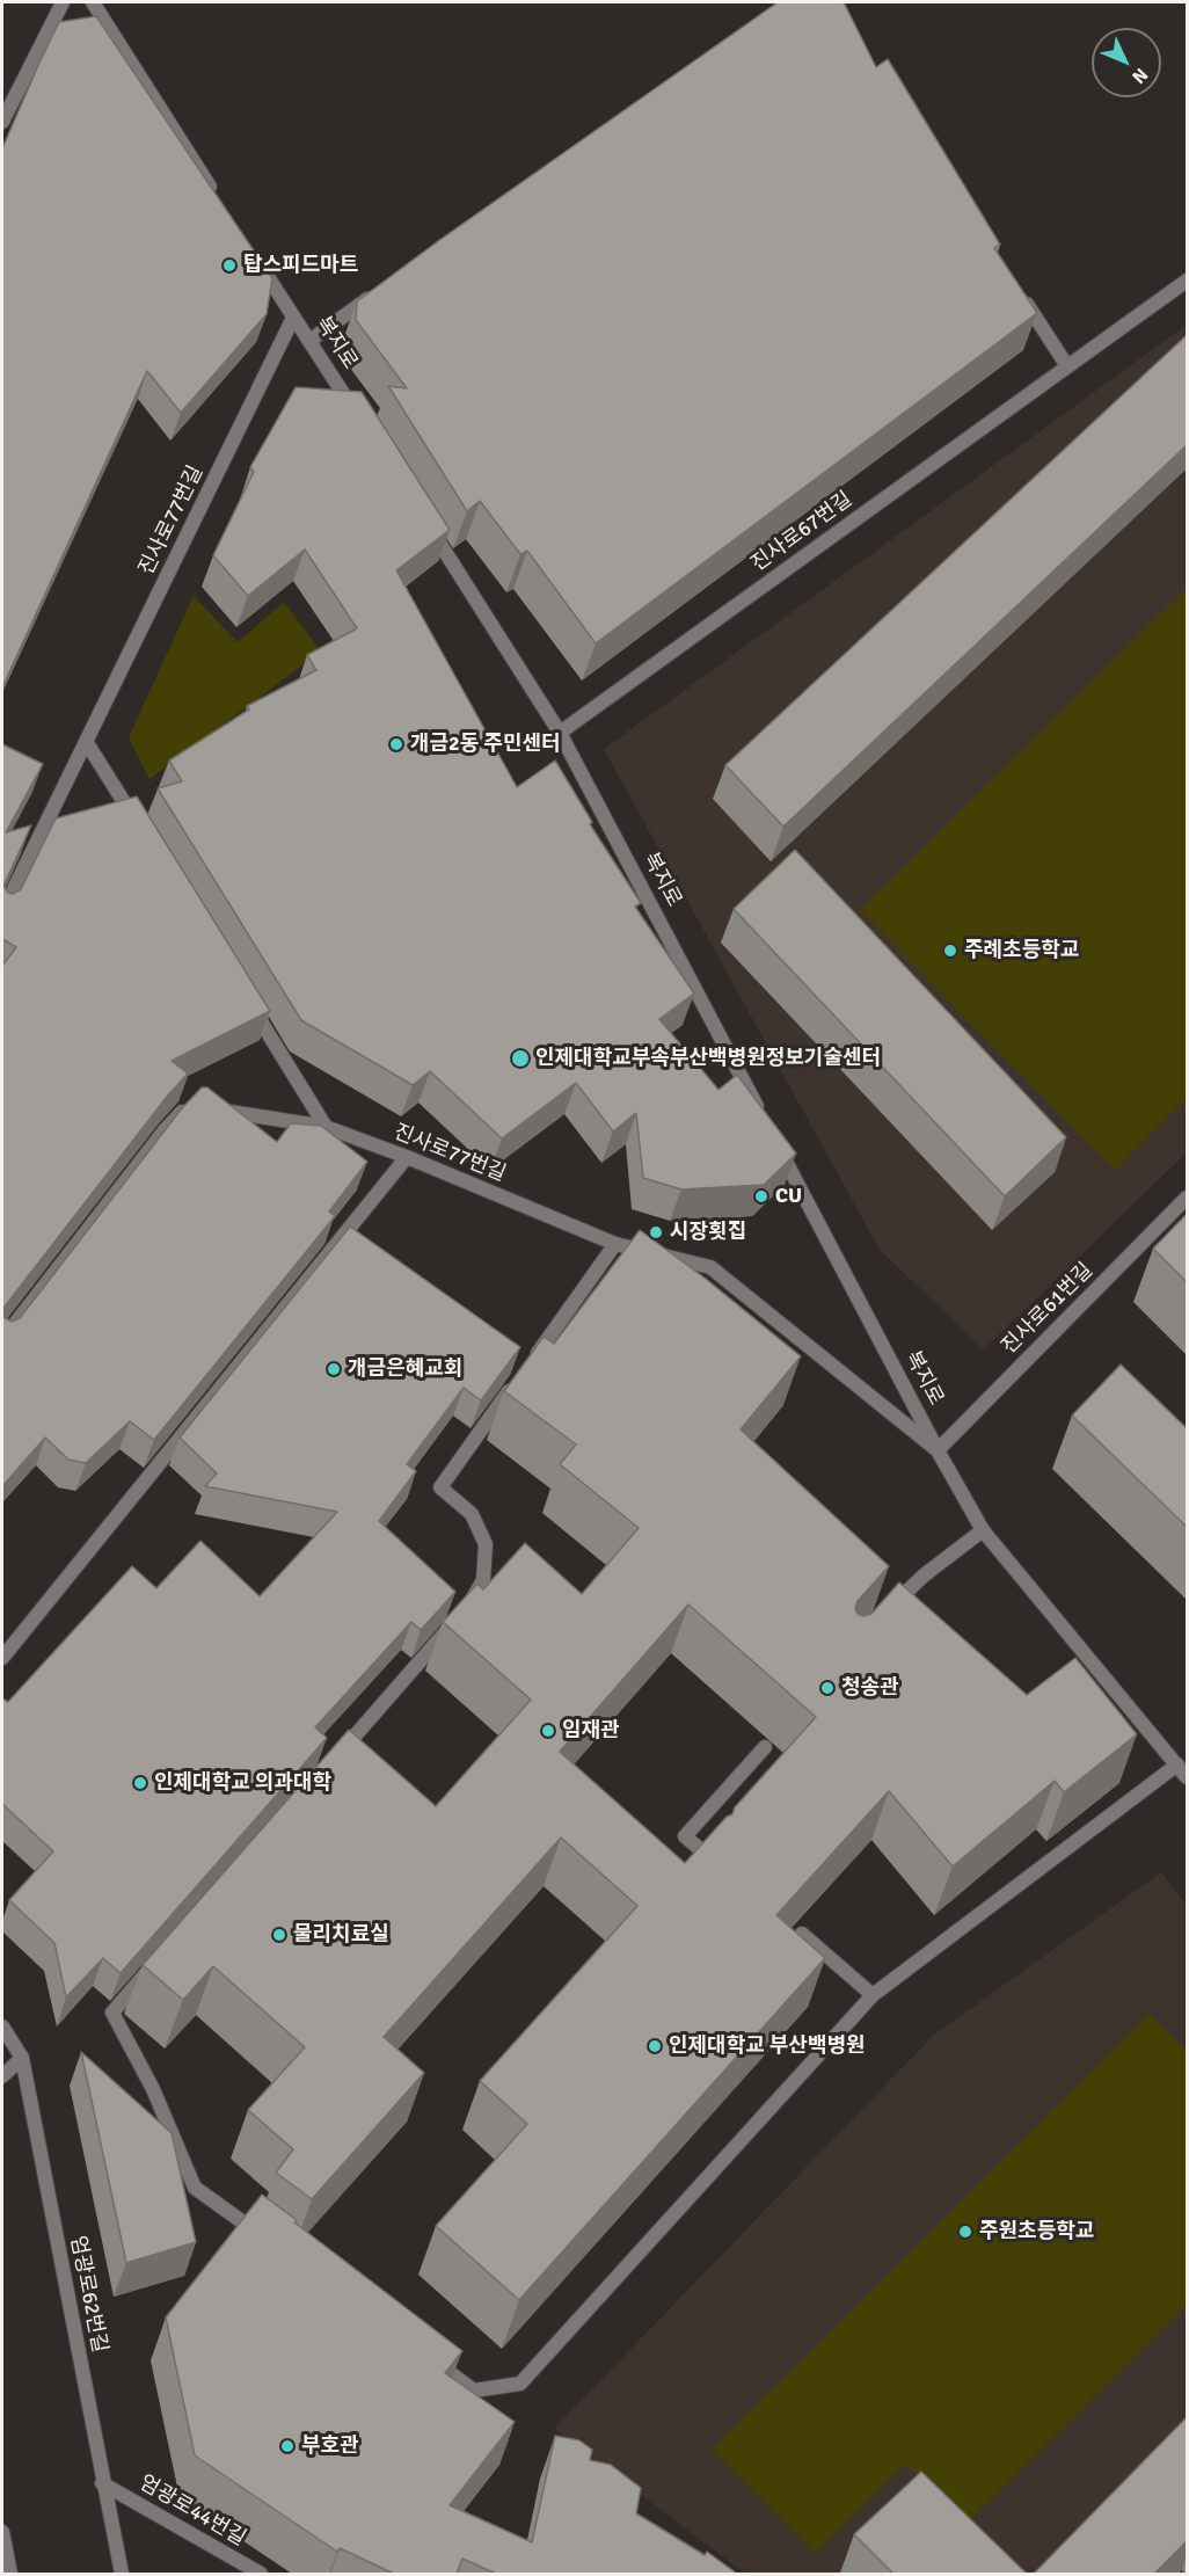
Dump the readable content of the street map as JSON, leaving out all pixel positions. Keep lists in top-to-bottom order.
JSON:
{
  "streets": {
    "street": [
      "복지로",
      "진사로77번길",
      "진사로67번길",
      "진사로61번길",
      "엄광로62번길",
      "엄광로44번길"
    ]
  },
  "crossings": [
    ["복지로", "진사로77번길"],
    ["복지로", "진사로67번길"],
    ["복지로", "진사로61번길"],
    ["진사로77번길", "진사로61번길"],
    ["엄광로62번길", "엄광로44번길"]
  ],
  "places": [
    "탑스피드마트",
    "개금2동 주민센터",
    "주례초등학교",
    "인제대학교부속부산백병원정보기술센터",
    "CU",
    "시장횟집",
    "개금은혜교회",
    "청송관",
    "임재관",
    "인제대학교 의과대학",
    "물리치료실",
    "인제대학교 부산백병원",
    "주원초등학교",
    "부호관"
  ],
  "north": "bottom right"
}
